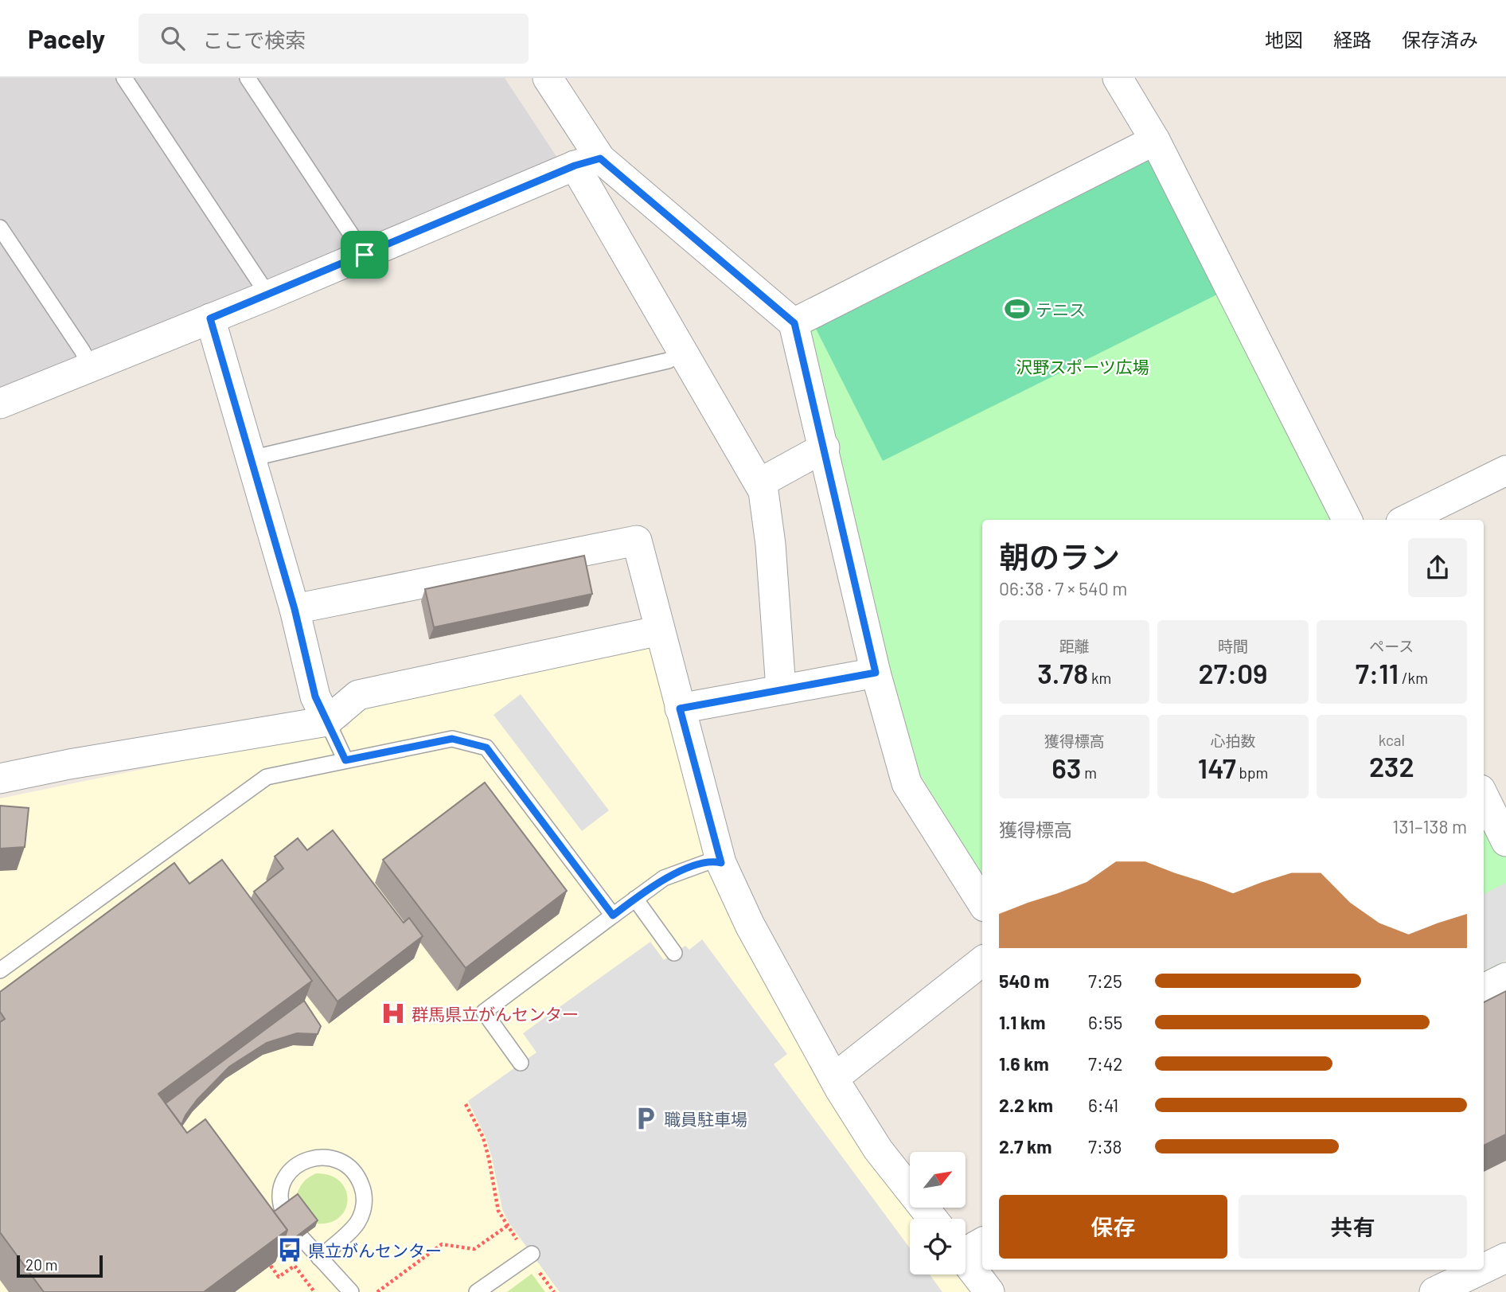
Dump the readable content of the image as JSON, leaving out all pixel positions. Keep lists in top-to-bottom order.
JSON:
{
  "parks": ["沢野スポーツ広場"],
  "places": {
    "sports": ["テニス"],
    "hospital": ["群馬県立がんセンター"],
    "parking": ["職員駐車場"],
    "bus stop": ["県立がんセンター"]
  },
  "scale_bar": "20 m",
  "north": "top right",
  "page": {
    "header": "Pacely",
    "search": "ここで検索",
    "nav": ["地図", "経路", "保存済み"],
    "heading": ["朝のラン", "06:38 · 7 × 540 m"],
    "stats": [
      ["距離", "3.78 km"],
      ["時間", "27:09"],
      ["ペース", "7:11 /km"],
      ["獲得標高", "63 m"],
      ["心拍数", "147 bpm"],
      ["kcal", "232"]
    ],
    "chart": ["獲得標高", "131–138 m"],
    "list": [
      {
        "name": "540 m",
        "note": "7:25"
      },
      {
        "name": "1.1 km",
        "note": "6:55"
      },
      {
        "name": "1.6 km",
        "note": "7:42"
      },
      {
        "name": "2.2 km",
        "note": "6:41"
      },
      {
        "name": "2.7 km",
        "note": "7:38"
      }
    ],
    "buttons": ["保存", "共有"],
    "scale": "20 m"
  }
}
